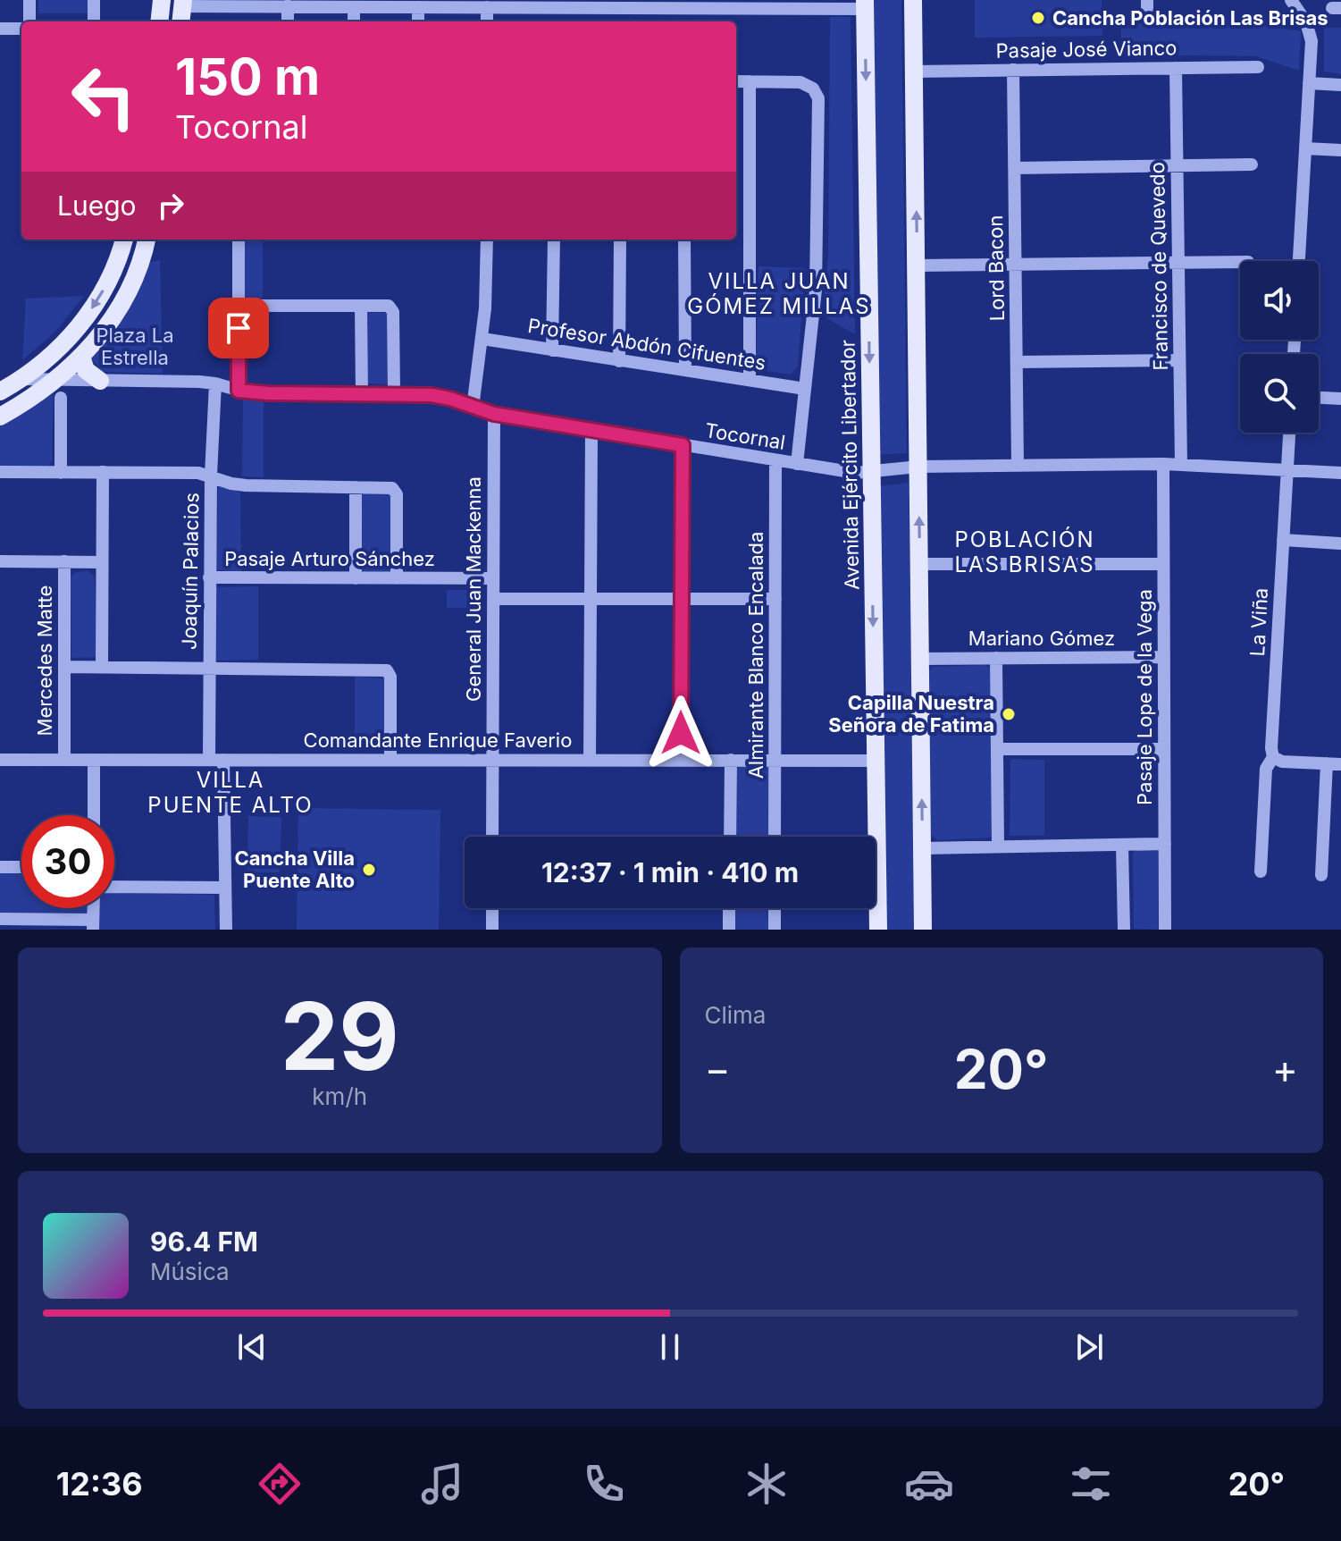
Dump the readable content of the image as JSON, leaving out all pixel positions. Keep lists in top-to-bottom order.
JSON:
{
  "streets": {
    "main road": ["Avenida Ejército Libertador"],
    "street": [
      "Pasaje José Vianco",
      "Francisco de Quevedo",
      "Lord Bacon",
      "Profesor Abdón Cifuentes",
      "Tocornal",
      "Pasaje Arturo Sánchez",
      "Joaquín Palacios",
      "General Juan Mackenna",
      "La Viña",
      "Mariano Gómez",
      "Almirante Blanco Encalada",
      "Mercedes Matte",
      "Pasaje Lope de la Vega",
      "Comandante Enrique Faverio"
    ]
  },
  "crossings": [
    ["Pasaje José Vianco", "Francisco de Quevedo"],
    ["Pasaje José Vianco", "Lord Bacon"],
    ["Francisco de Quevedo", "Tocornal"],
    ["Lord Bacon", "Tocornal"],
    ["Tocornal", "Avenida Ejército Libertador"],
    ["Tocornal", "Joaquín Palacios"],
    ["Tocornal", "General Juan Mackenna"],
    ["Tocornal", "La Viña"],
    ["Tocornal", "Almirante Blanco Encalada"],
    ["Tocornal", "Pasaje Lope de la Vega"],
    ["Avenida Ejército Libertador", "Comandante Enrique Faverio"],
    ["Pasaje Arturo Sánchez", "Joaquín Palacios"],
    ["Pasaje Arturo Sánchez", "General Juan Mackenna"],
    ["Joaquín Palacios", "Comandante Enrique Faverio"],
    ["General Juan Mackenna", "Comandante Enrique Faverio"],
    ["Mariano Gómez", "Pasaje Lope de la Vega"],
    ["Almirante Blanco Encalada", "Comandante Enrique Faverio"],
    ["Mercedes Matte", "Comandante Enrique Faverio"]
  ],
  "districts": ["VILLA JUAN GÓMEZ MILLAS", "POBLACIÓN LAS BRISAS", "VILLA PUENTE ALTO"],
  "parks": ["Plaza La Estrella"],
  "places": ["Cancha Población Las Brisas", "Capilla Nuestra Señora de Fatima", "Cancha Villa Puente Alto"],
  "page": {
    "turn": ["150 m", "Tocornal"],
    "then": "Luego",
    "limit": "30",
    "trip": "12:37 · 1 min · 410 m",
    "tile": [
      ["29", "km/h"],
      "Clima"
    ],
    "heat": ["−", "20°", "+"],
    "song": ["96.4 FM", "Música"],
    "tabs": ["12:36", "20°"]
  }
}
